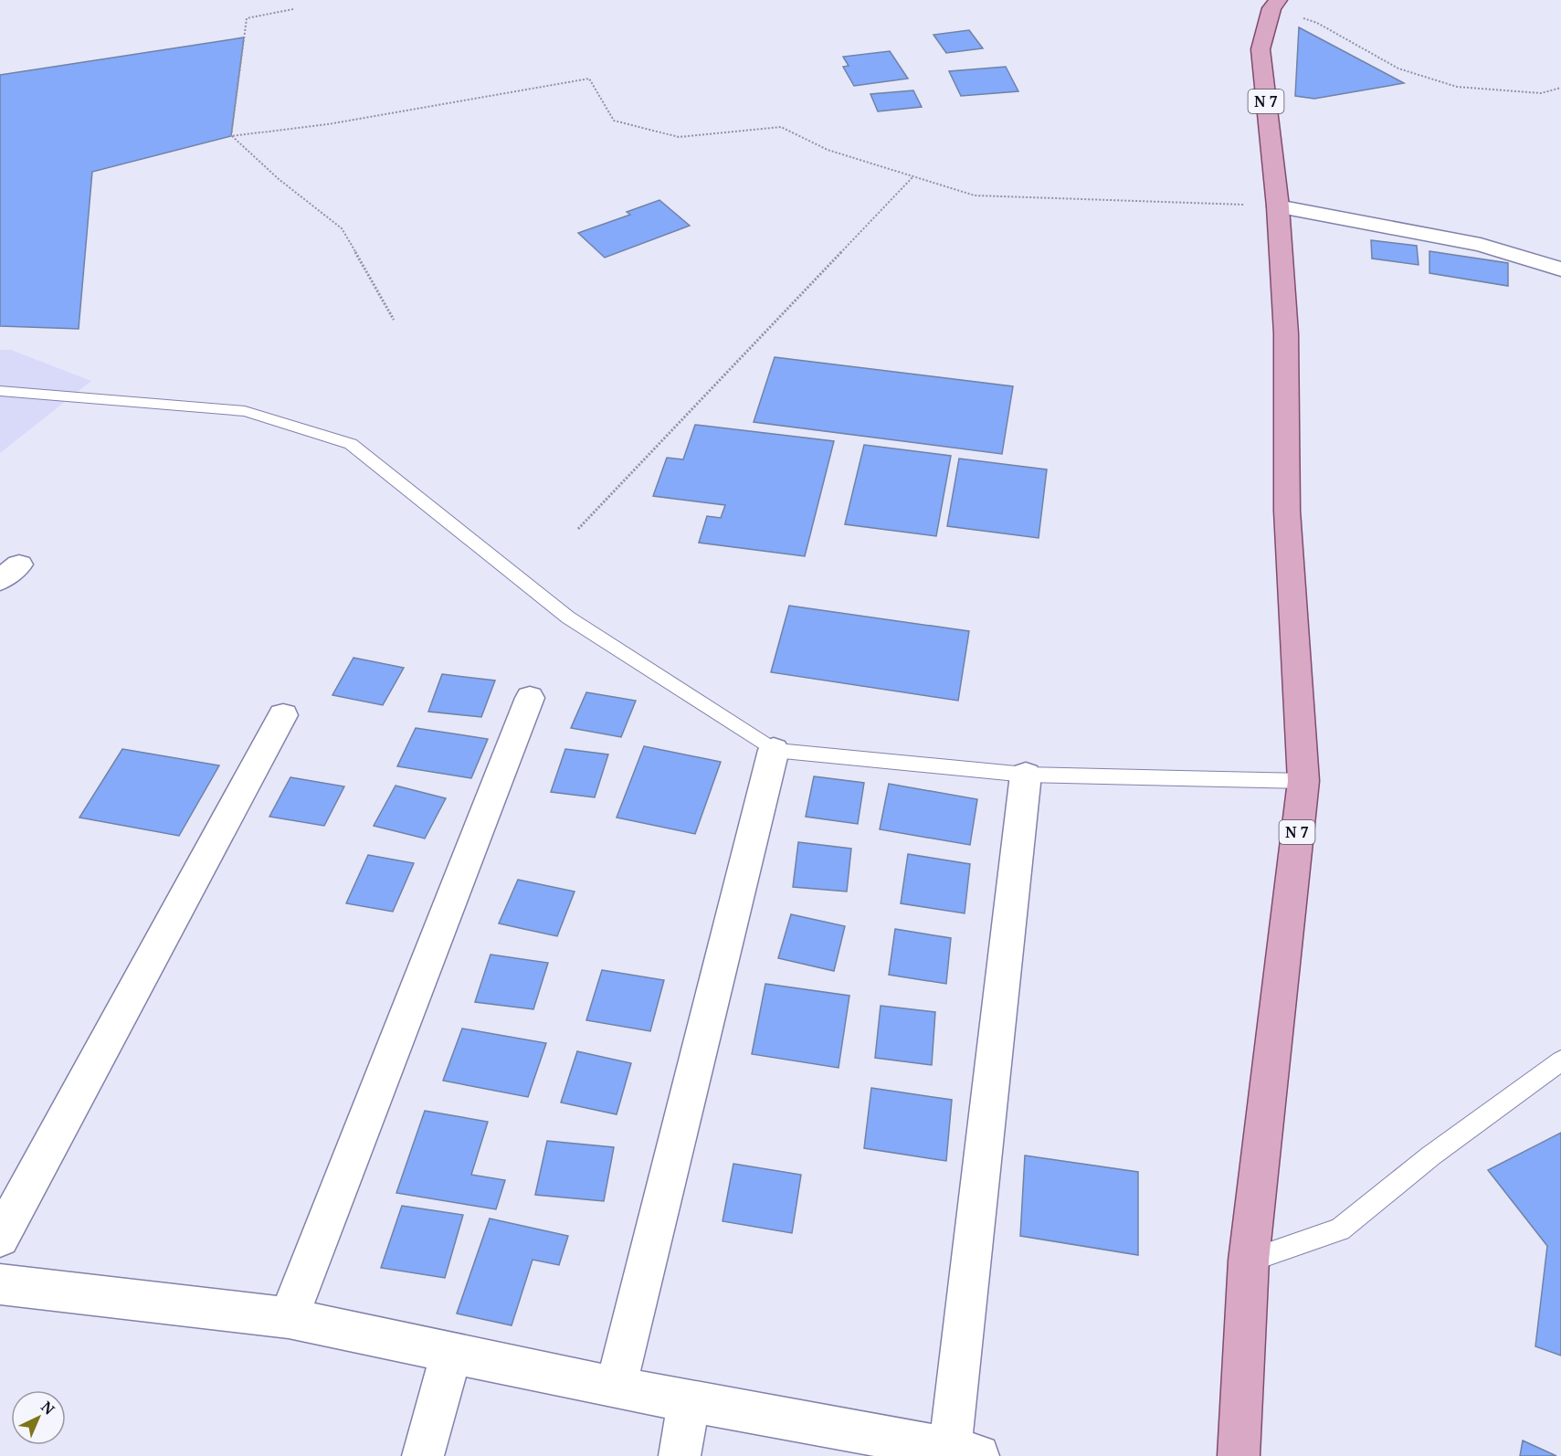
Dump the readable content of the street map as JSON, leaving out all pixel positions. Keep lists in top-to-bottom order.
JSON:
{
  "streets": {
    "main road": ["N 7"]
  },
  "north": "top right"
}
